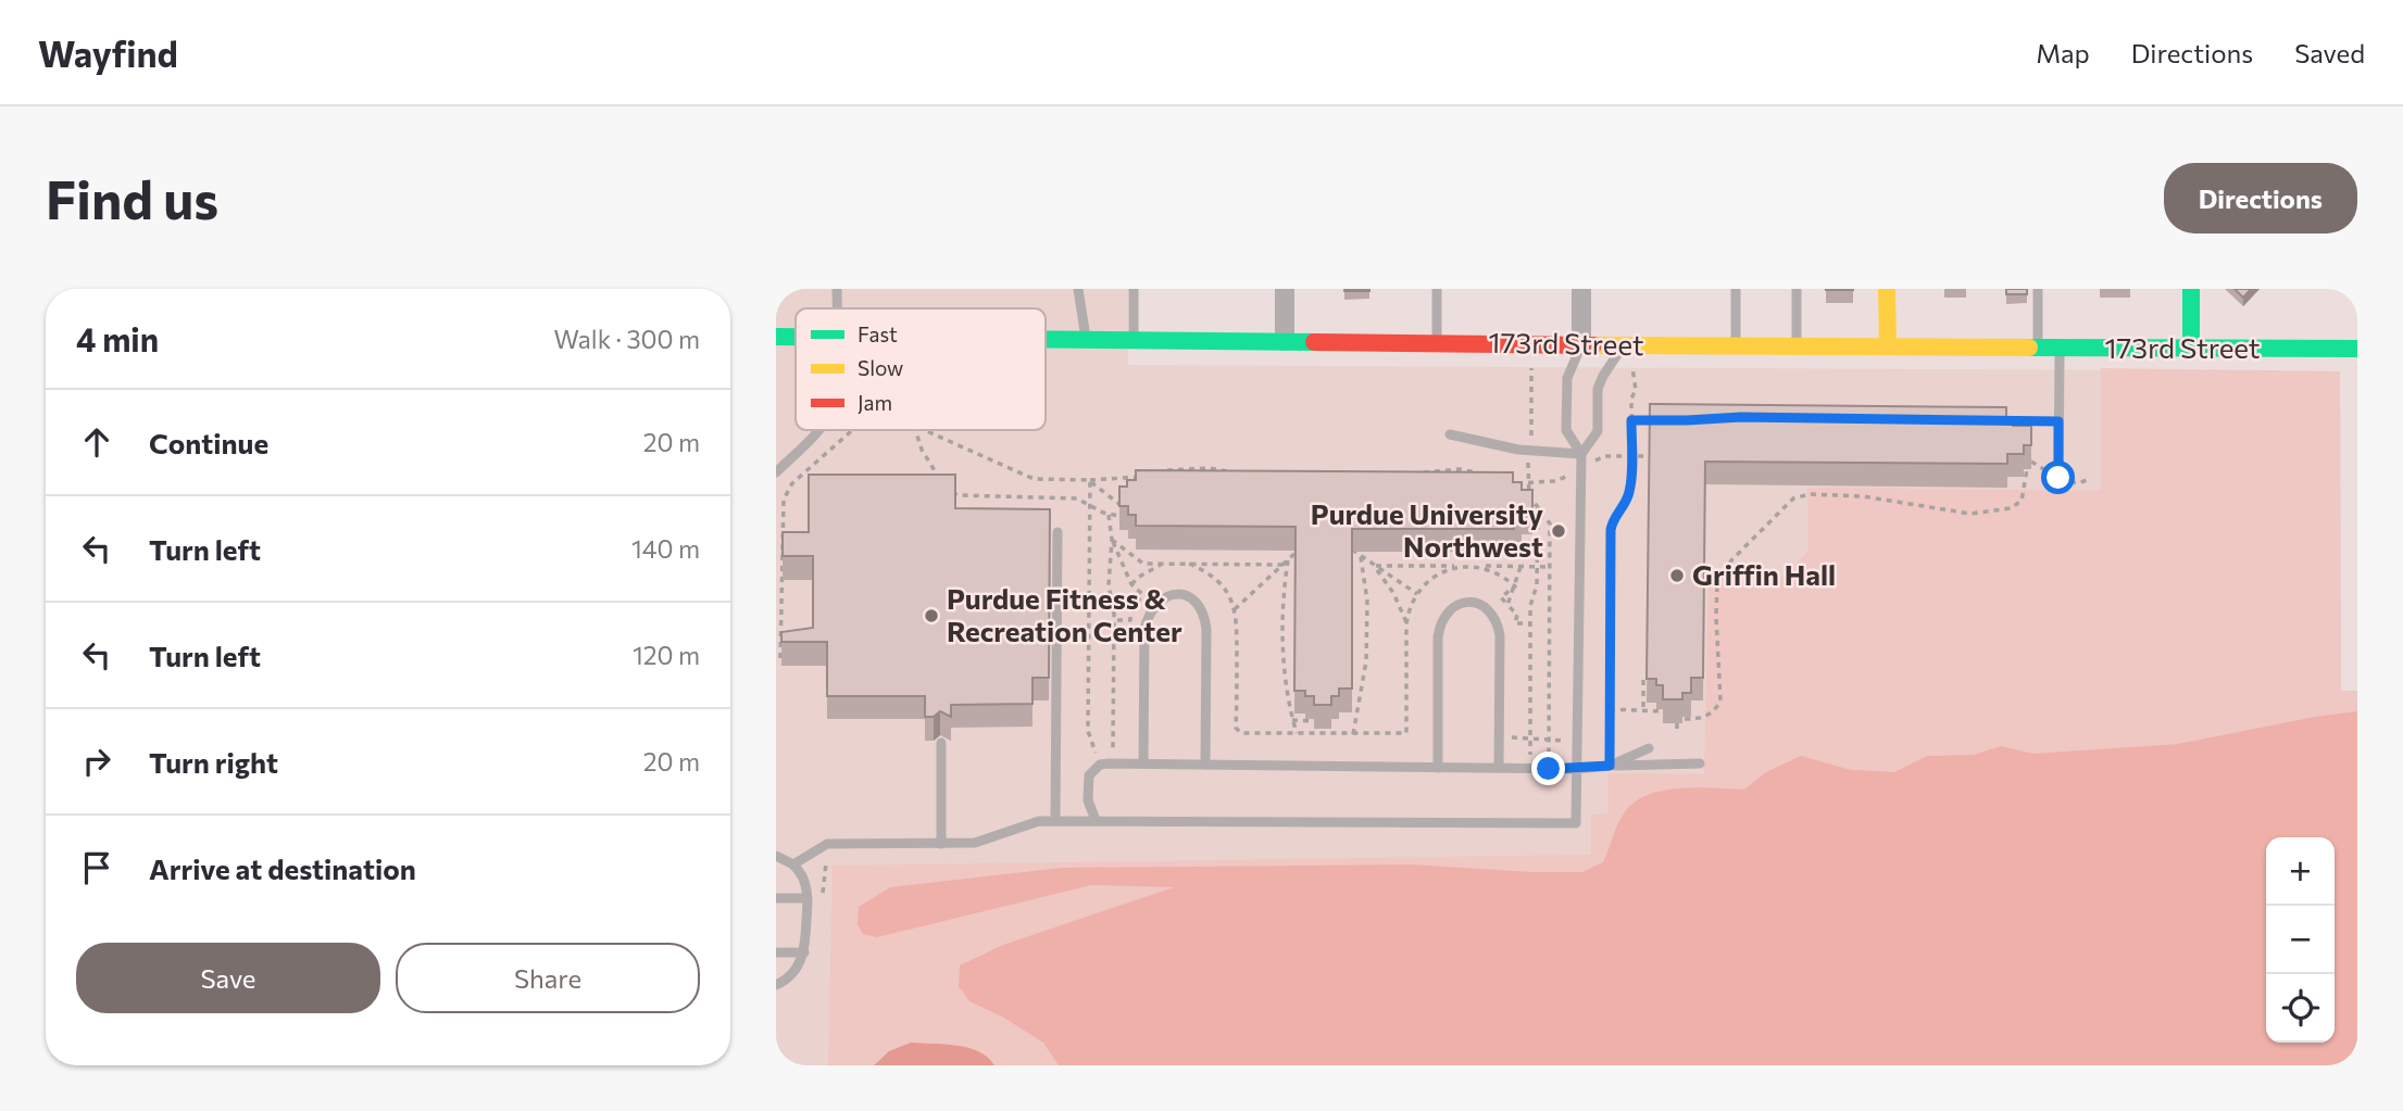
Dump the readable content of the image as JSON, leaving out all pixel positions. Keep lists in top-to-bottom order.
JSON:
{
  "streets": {
    "street": ["173rd Street"]
  },
  "places": ["Purdue University Northwest", "Griffin Hall", "Purdue Fitness & Recreation Center"],
  "legend": ["Fast", "Slow", "Jam"],
  "page": {
    "header": "Wayfind",
    "nav": ["Map", "Directions", "Saved"],
    "buttons": [
      "Directions",
      ["Save", "Share"]
    ],
    "title": "Find us",
    "heading": ["4 min", "Walk · 300 m"],
    "list": [
      ["Continue", "20 m"],
      ["Turn left", "140 m"],
      ["Turn left", "120 m"],
      ["Turn right", "20 m"],
      "Arrive at destination"
    ],
    "map_buttons": ["+", "−"]
  }
}
